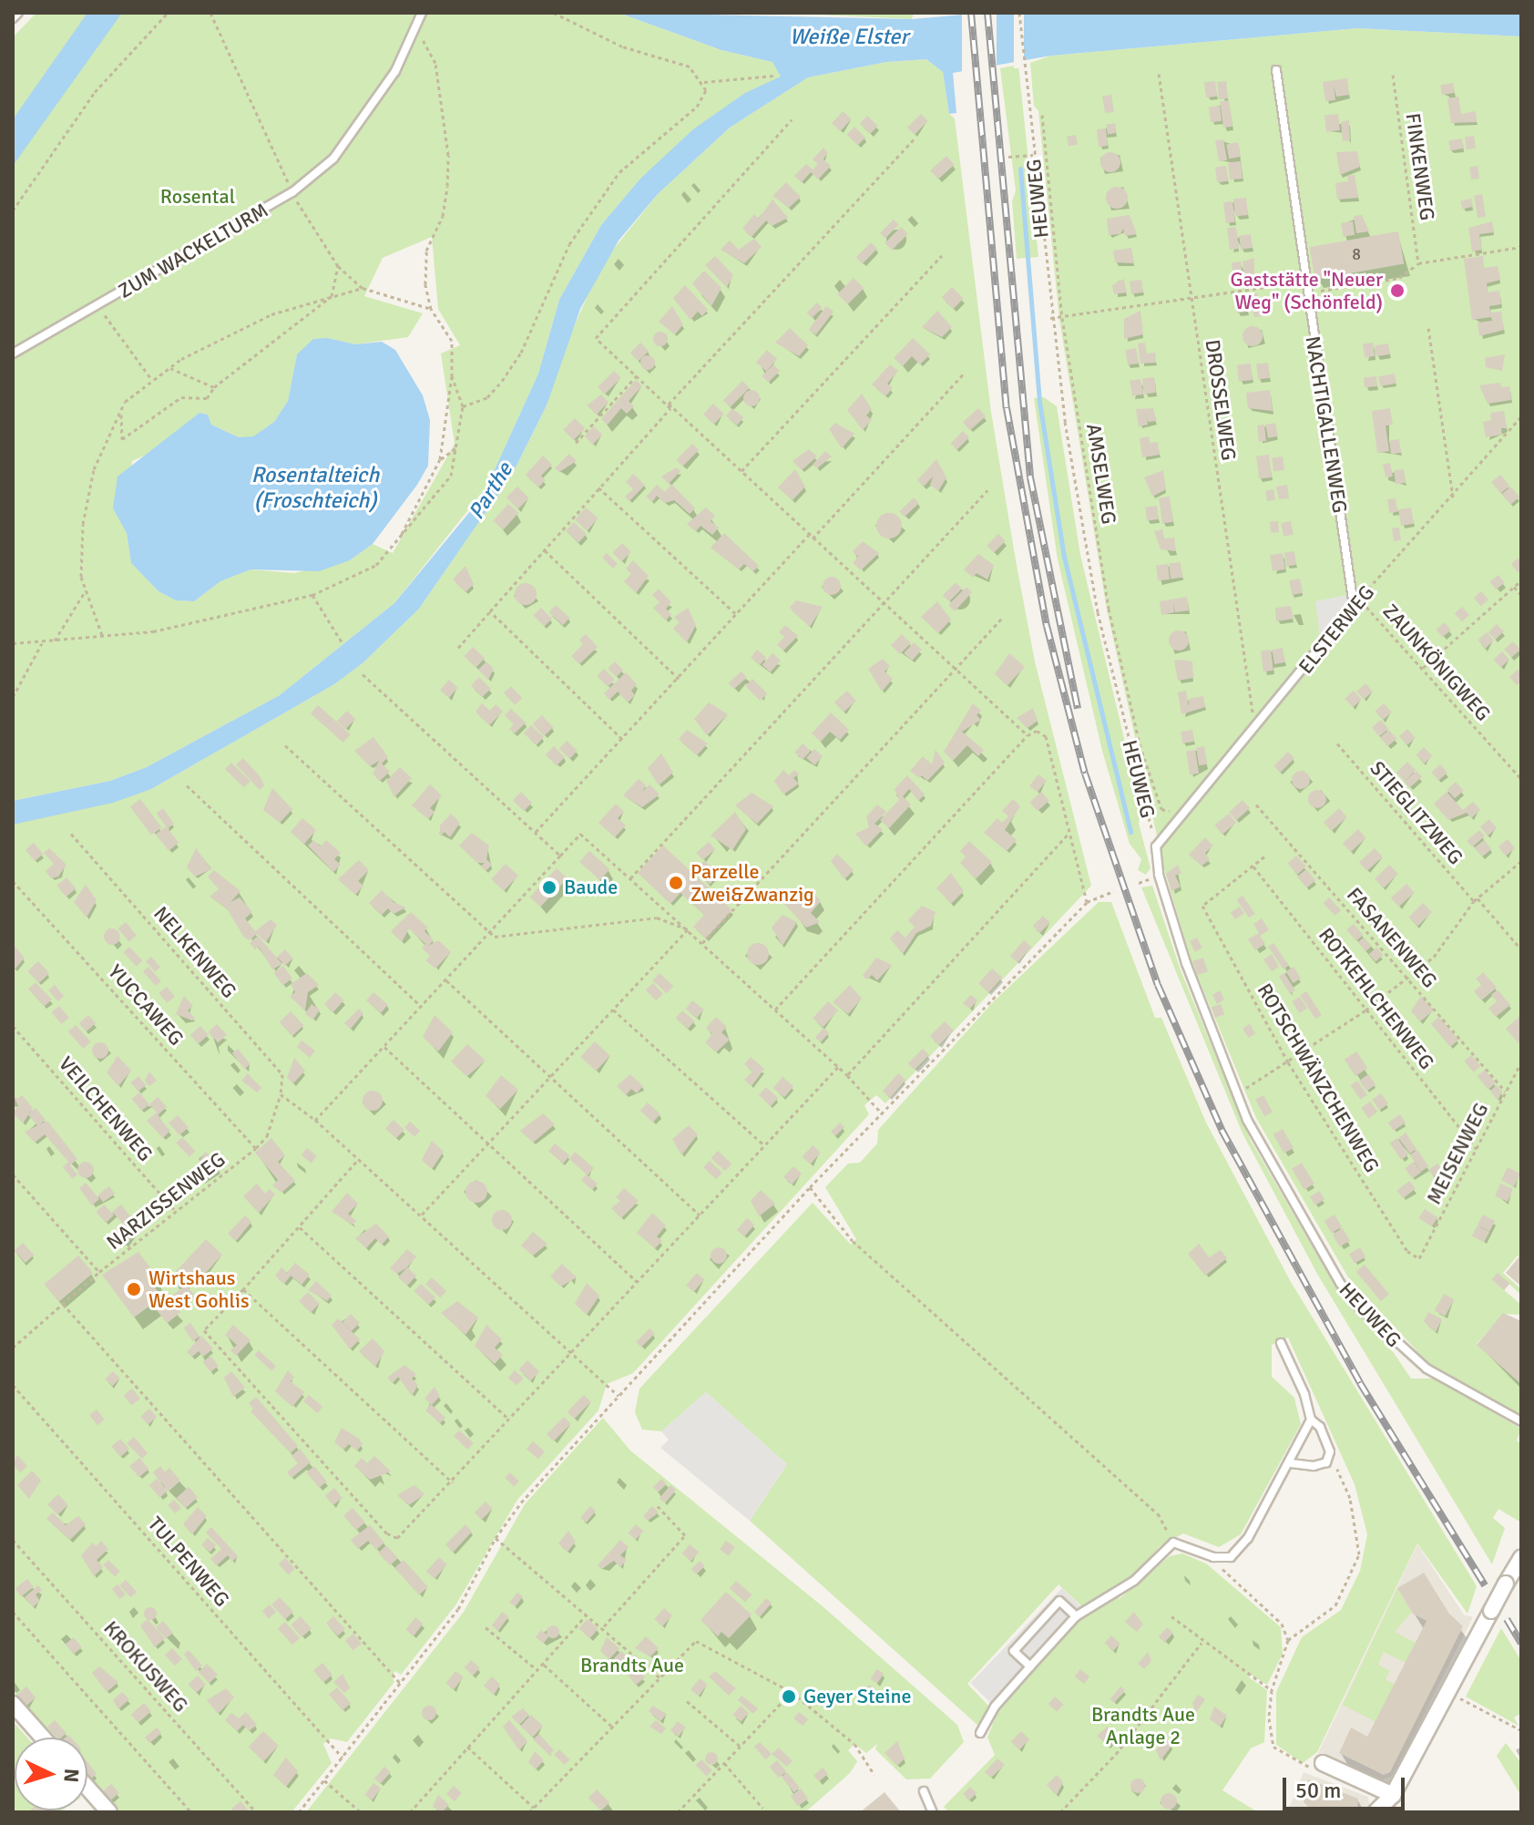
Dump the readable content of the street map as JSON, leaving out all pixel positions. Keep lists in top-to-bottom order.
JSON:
{
  "streets": {
    "lane": [
      "HEUWEG",
      "ZUM WACKELTURM",
      "NACHTIGALLENWEG",
      "ELSTERWEG"
    ],
    "path": [
      "FINKENWEG",
      "DROSSELWEG",
      "AMSELWEG",
      "ZAUNKÖNIGWEG",
      "STIEGLITZWEG",
      "FASANENWEG",
      "NELKENWEG",
      "ROTKEHLCHENWEG",
      "YUCCAWEG",
      "ROTSCHWÄNZCHENWEG",
      "VEILCHENWEG",
      "MEISENWEG",
      "NARZISSENWEG",
      "TULPENWEG",
      "KROKUSWEG"
    ]
  },
  "crossings": [
    ["HEUWEG", "ELSTERWEG"],
    ["DROSSELWEG", "ELSTERWEG"],
    ["NACHTIGALLENWEG", "ELSTERWEG"],
    ["AMSELWEG", "ELSTERWEG"],
    ["ELSTERWEG", "ZAUNKÖNIGWEG"],
    ["FASANENWEG", "MEISENWEG"],
    ["NELKENWEG", "NARZISSENWEG"],
    ["ROTKEHLCHENWEG", "ROTSCHWÄNZCHENWEG"],
    ["ROTKEHLCHENWEG", "MEISENWEG"],
    ["YUCCAWEG", "NARZISSENWEG"],
    ["ROTSCHWÄNZCHENWEG", "MEISENWEG"],
    ["VEILCHENWEG", "NARZISSENWEG"]
  ],
  "water": ["Weiße Elster", "Rosentalteich (Froschteich)", "Parthe"],
  "parks": ["Rosental", "Brandts Aue", "Brandts Aue Anlage 2"],
  "places": [
    "Gaststätte \"Neuer Weg\" (Schönfeld)",
    "Parzelle Zwei&Zwanzig",
    "Baude",
    "Wirtshaus West Gohlis",
    "Geyer Steine"
  ],
  "house_numbers": ["8"],
  "scale_bar": "50 m",
  "north": "right"
}
